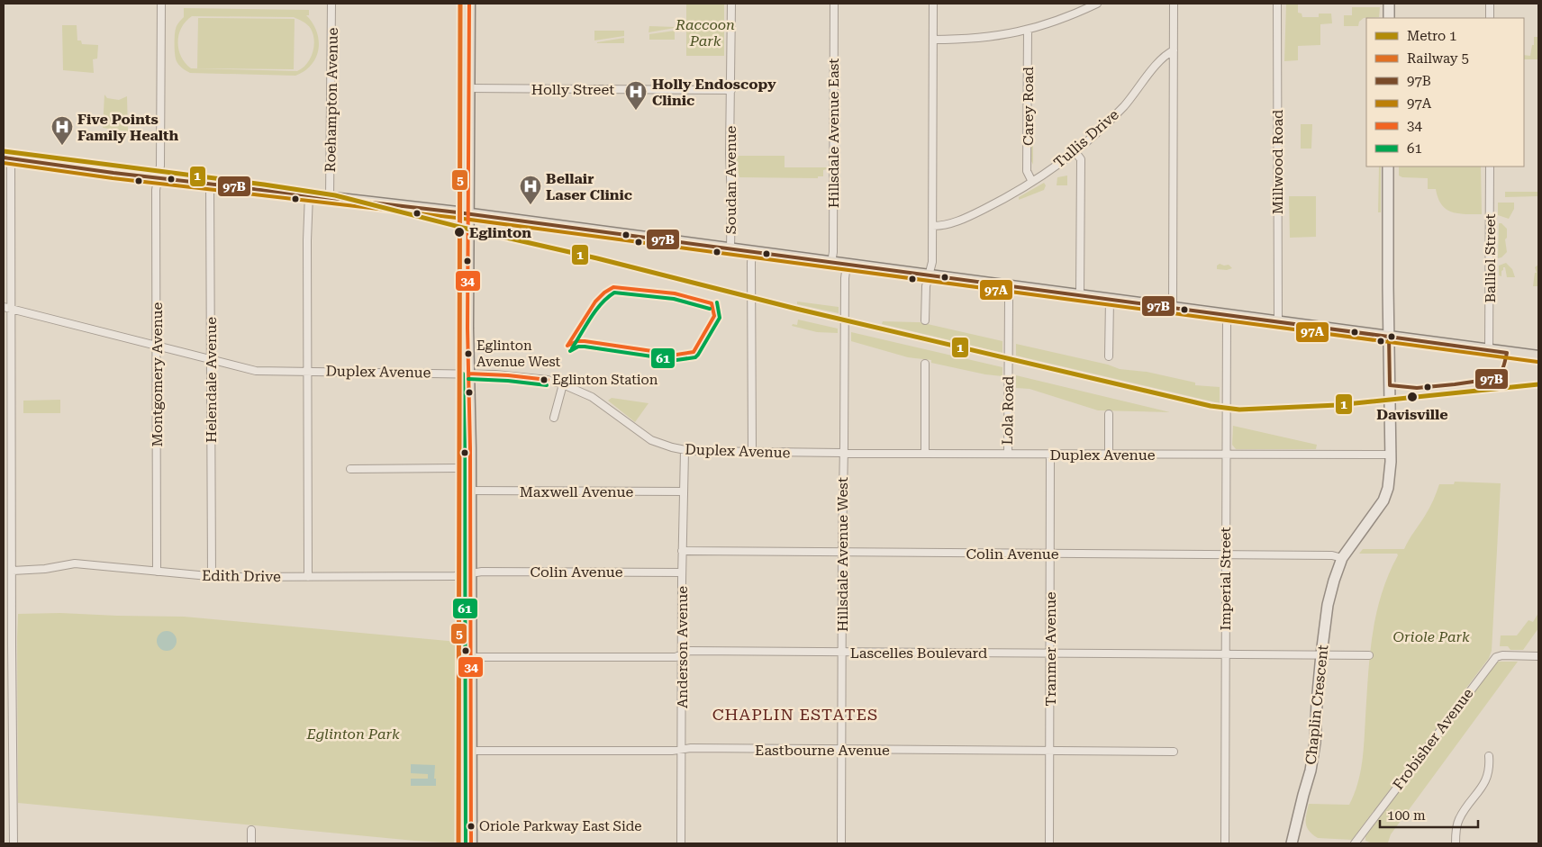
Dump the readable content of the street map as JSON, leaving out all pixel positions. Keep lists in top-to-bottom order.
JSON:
{
  "streets": {
    "street": [
      "Holly Street",
      "Roehampton Avenue",
      "Carey Road",
      "Hillsdale Avenue East",
      "Tullis Drive",
      "Millwood Road",
      "Soudan Avenue",
      "Balliol Street",
      "Duplex Avenue",
      "Montgomery Avenue",
      "Helendale Avenue",
      "Lola Road",
      "Maxwell Avenue",
      "Colin Avenue",
      "Hillsdale Avenue West",
      "Edith Drive",
      "Imperial Street",
      "Anderson Avenue",
      "Tranmer Avenue",
      "Lascelles Boulevard",
      "Chaplin Crescent",
      "Frobisher Avenue",
      "Eastbourne Avenue"
    ]
  },
  "crossings": [
    ["Holly Street", "Soudan Avenue"],
    ["Carey Road", "Tullis Drive"],
    ["Duplex Avenue", "Montgomery Avenue"],
    ["Duplex Avenue", "Helendale Avenue"],
    ["Duplex Avenue", "Lola Road"],
    ["Duplex Avenue", "Hillsdale Avenue West"],
    ["Duplex Avenue", "Imperial Street"],
    ["Duplex Avenue", "Anderson Avenue"],
    ["Duplex Avenue", "Tranmer Avenue"],
    ["Duplex Avenue", "Chaplin Crescent"],
    ["Montgomery Avenue", "Edith Drive"],
    ["Helendale Avenue", "Edith Drive"],
    ["Maxwell Avenue", "Anderson Avenue"],
    ["Colin Avenue", "Hillsdale Avenue West"],
    ["Colin Avenue", "Edith Drive"],
    ["Colin Avenue", "Imperial Street"],
    ["Colin Avenue", "Anderson Avenue"],
    ["Colin Avenue", "Tranmer Avenue"],
    ["Colin Avenue", "Chaplin Crescent"],
    ["Hillsdale Avenue West", "Lascelles Boulevard"],
    ["Hillsdale Avenue West", "Eastbourne Avenue"],
    ["Imperial Street", "Lascelles Boulevard"],
    ["Anderson Avenue", "Lascelles Boulevard"],
    ["Anderson Avenue", "Eastbourne Avenue"],
    ["Tranmer Avenue", "Lascelles Boulevard"],
    ["Tranmer Avenue", "Eastbourne Avenue"],
    ["Lascelles Boulevard", "Chaplin Crescent"]
  ],
  "districts": ["CHAPLIN ESTATES"],
  "parks": ["Raccoon Park", "Oriole Park", "Eglinton Park"],
  "places": {
    "hospital": ["Holly Endoscopy Clinic", "Five Points Family Health", "Bellair Laser Clinic"],
    "other": [
      "Eglinton",
      "Eglinton Avenue West",
      "Eglinton Station",
      "Davisville",
      "Oriole Parkway East Side"
    ]
  },
  "lines": [
    "rail line 5",
    "transit line 34",
    "metro line 1",
    "transit line 97B",
    "transit line 97A",
    "transit line 61"
  ],
  "legend": [
    "Metro 1",
    "Railway 5",
    "97B",
    "97A",
    "34",
    "61"
  ],
  "scale_bar": "100 m"
}
